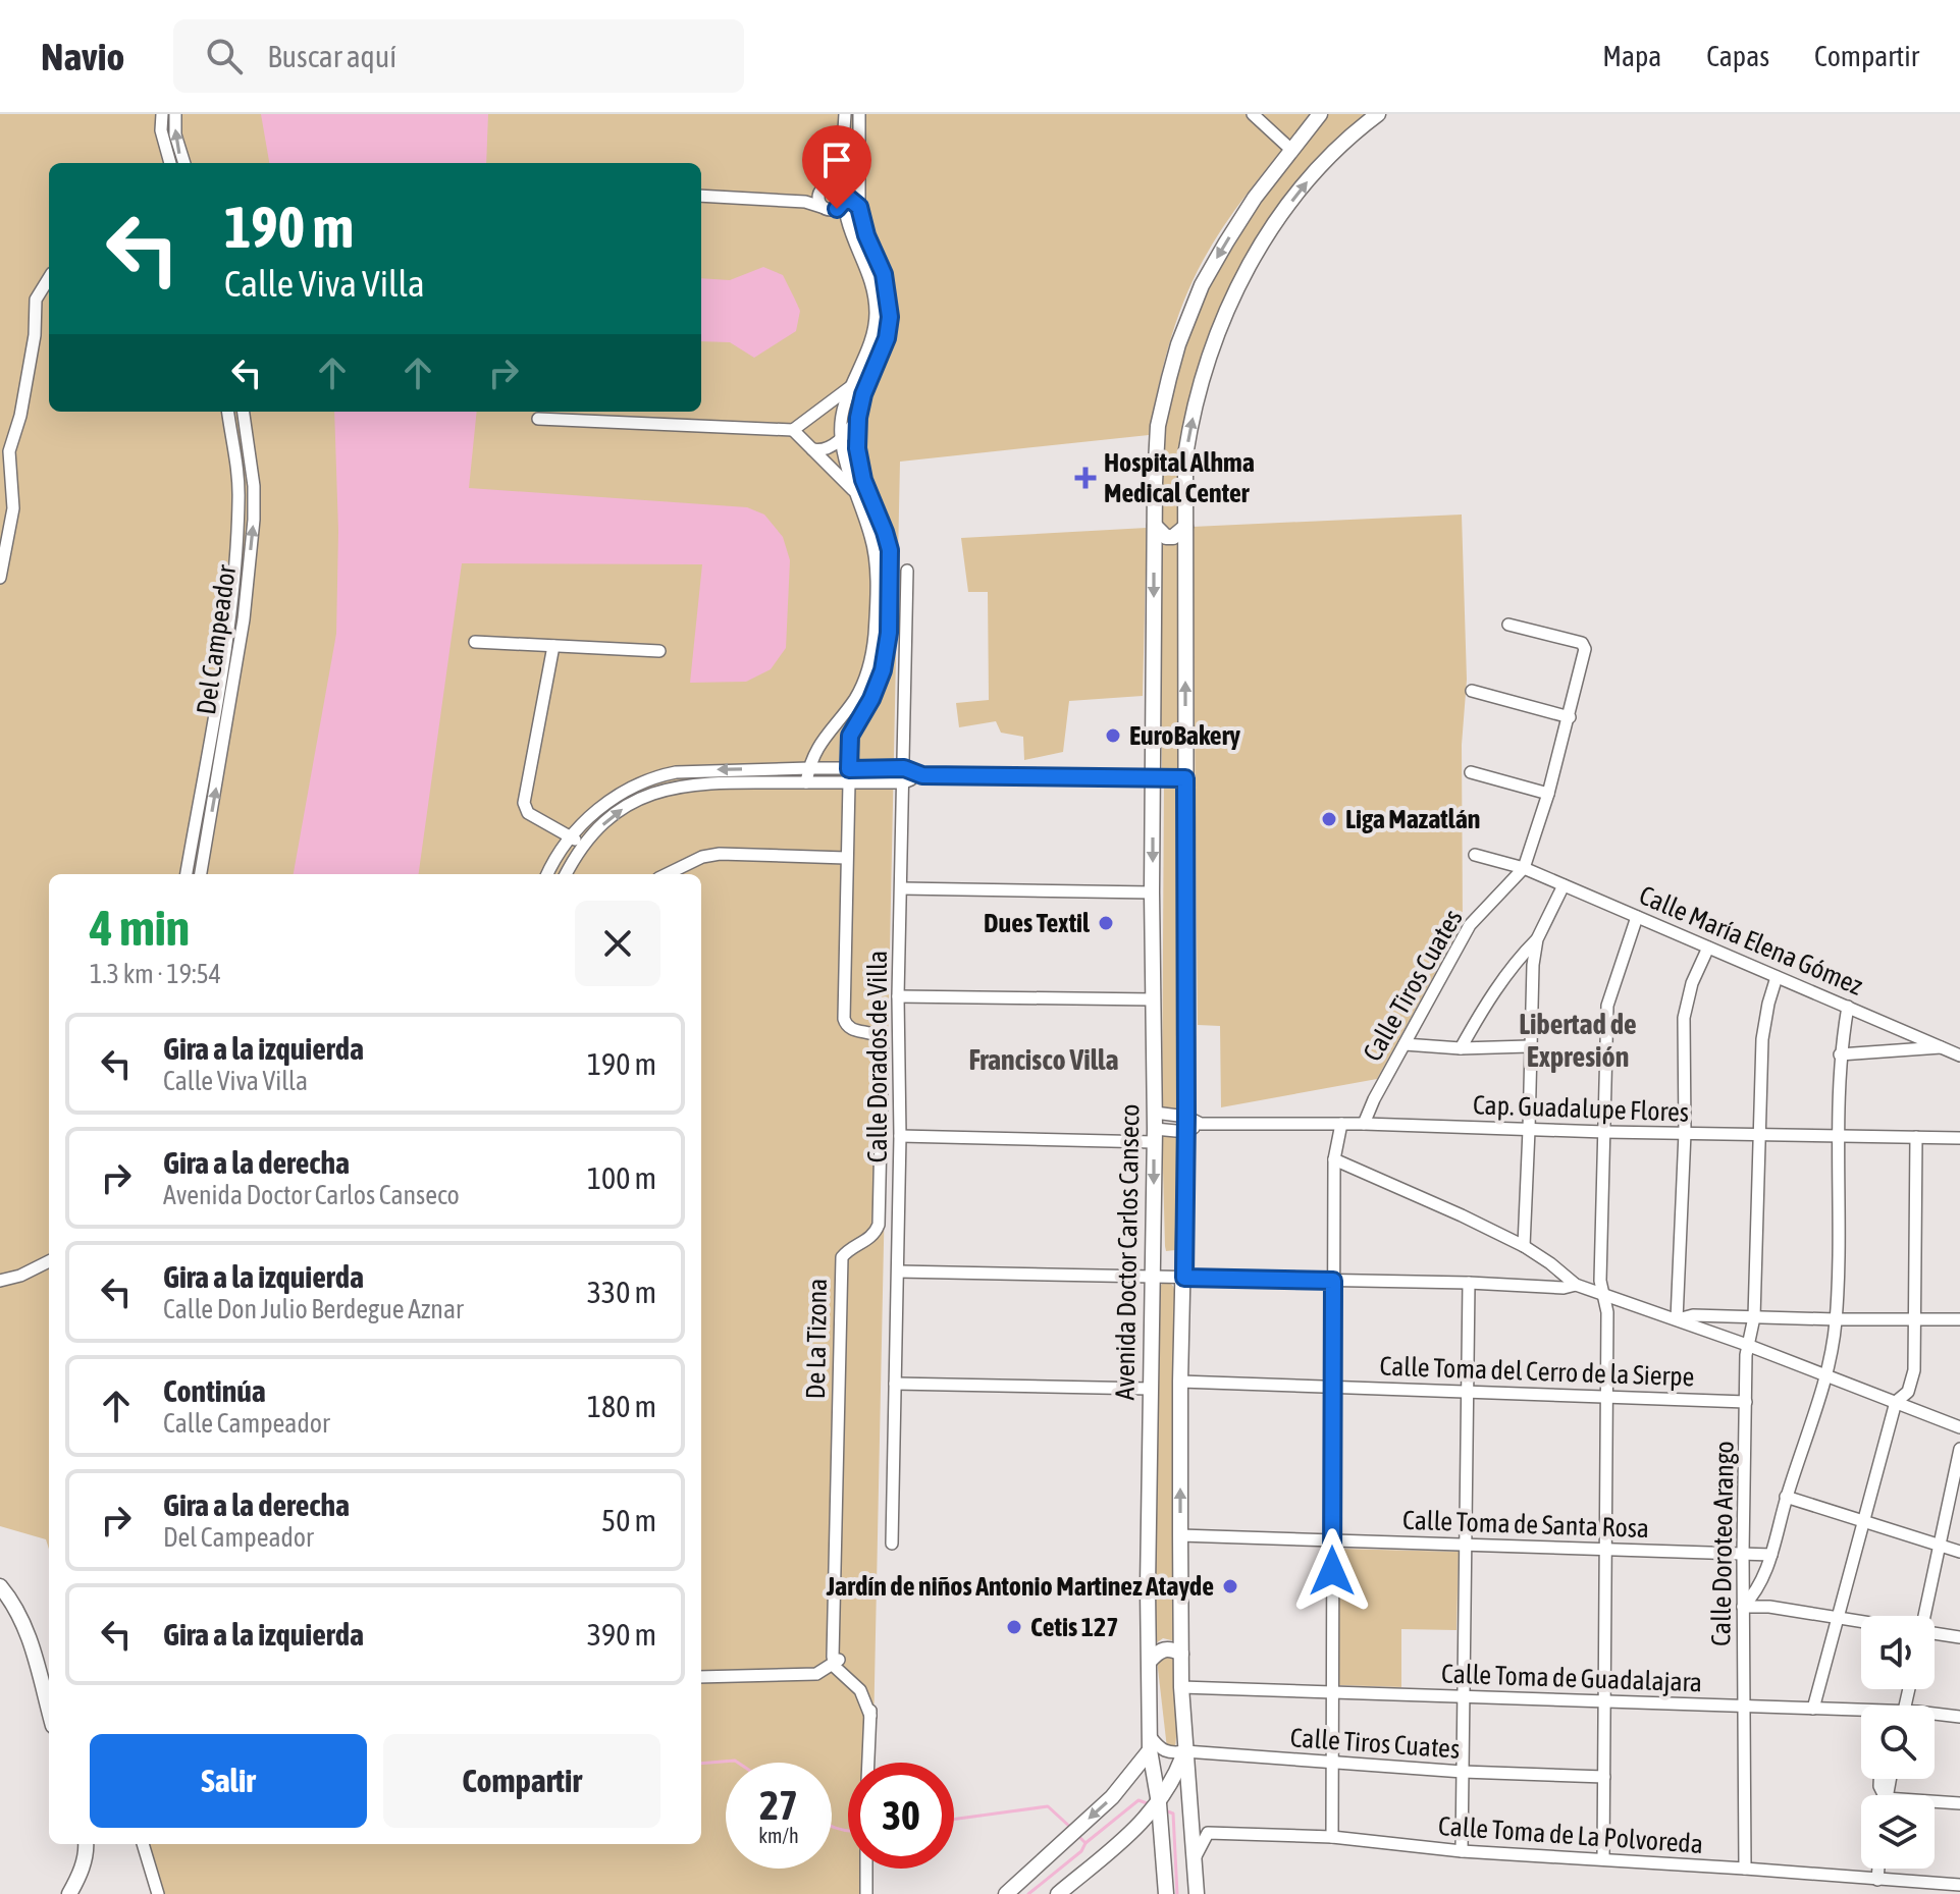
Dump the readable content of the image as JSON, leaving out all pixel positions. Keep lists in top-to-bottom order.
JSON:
{
  "streets": {
    "main road": ["Avenida Doctor Carlos Canseco"],
    "street": [
      "Del Campeador",
      "Calle María Elena Gómez",
      "Calle Tiros Cuates",
      "Calle Dorados de Villa",
      "Cap. Guadalupe Flores",
      "De La Tizona",
      "Calle Toma del Cerro de la Sierpe",
      "Calle Toma de Santa Rosa",
      "Calle Doroteo Arango",
      "Calle Toma de Guadalajara",
      "Calle Toma de La Polvoreda"
    ]
  },
  "crossings": [
    ["Calle María Elena Gómez", "Calle Tiros Cuates"],
    ["Calle María Elena Gómez", "Calle Doroteo Arango"],
    ["Calle Tiros Cuates", "Cap. Guadalupe Flores"],
    ["Calle Tiros Cuates", "Avenida Doctor Carlos Canseco"],
    ["Cap. Guadalupe Flores", "Avenida Doctor Carlos Canseco"],
    ["Cap. Guadalupe Flores", "Calle Doroteo Arango"],
    ["Avenida Doctor Carlos Canseco", "Calle Toma del Cerro de la Sierpe"],
    ["Avenida Doctor Carlos Canseco", "Calle Toma de Santa Rosa"],
    ["Avenida Doctor Carlos Canseco", "Calle Toma de Guadalajara"],
    ["Avenida Doctor Carlos Canseco", "Calle Toma de La Polvoreda"],
    ["Calle Toma del Cerro de la Sierpe", "Calle Doroteo Arango"],
    ["Calle Toma de Santa Rosa", "Calle Doroteo Arango"],
    ["Calle Doroteo Arango", "Calle Toma de Guadalajara"],
    ["Calle Doroteo Arango", "Calle Toma de La Polvoreda"]
  ],
  "districts": ["Libertad de Expresión", "Francisco Villa"],
  "places": {
    "health": ["Hospital Alhma Medical Center"],
    "other": [
      "EuroBakery",
      "Liga Mazatlán",
      "Dues Textil",
      "Jardín de niños Antonio Martinez Atayde",
      "Cetis 127"
    ]
  },
  "page": {
    "header": "Navio",
    "search": "Buscar aquí",
    "nav": ["Mapa", "Capas", "Compartir"],
    "turn": ["190 m", "Calle Viva Villa"],
    "heading": ["4 min", "1.3 km · 19:54"],
    "list": [
      {
        "name": "Gira a la izquierda",
        "note": "Calle Viva Villa",
        "value": "190 m"
      },
      {
        "name": "Gira a la derecha",
        "note": "Avenida Doctor Carlos Canseco",
        "value": "100 m"
      },
      {
        "name": "Gira a la izquierda",
        "note": "Calle Don Julio Berdegue Aznar",
        "value": "330 m"
      },
      {
        "name": "Continúa",
        "note": "Calle Campeador",
        "value": "180 m"
      },
      {
        "name": "Gira a la derecha",
        "note": "Del Campeador",
        "value": "50 m"
      },
      {
        "name": "Gira a la izquierda",
        "value": "390 m"
      }
    ],
    "buttons": ["Salir", "Compartir"],
    "speed": "27 km/h",
    "limit": "30"
  }
}
